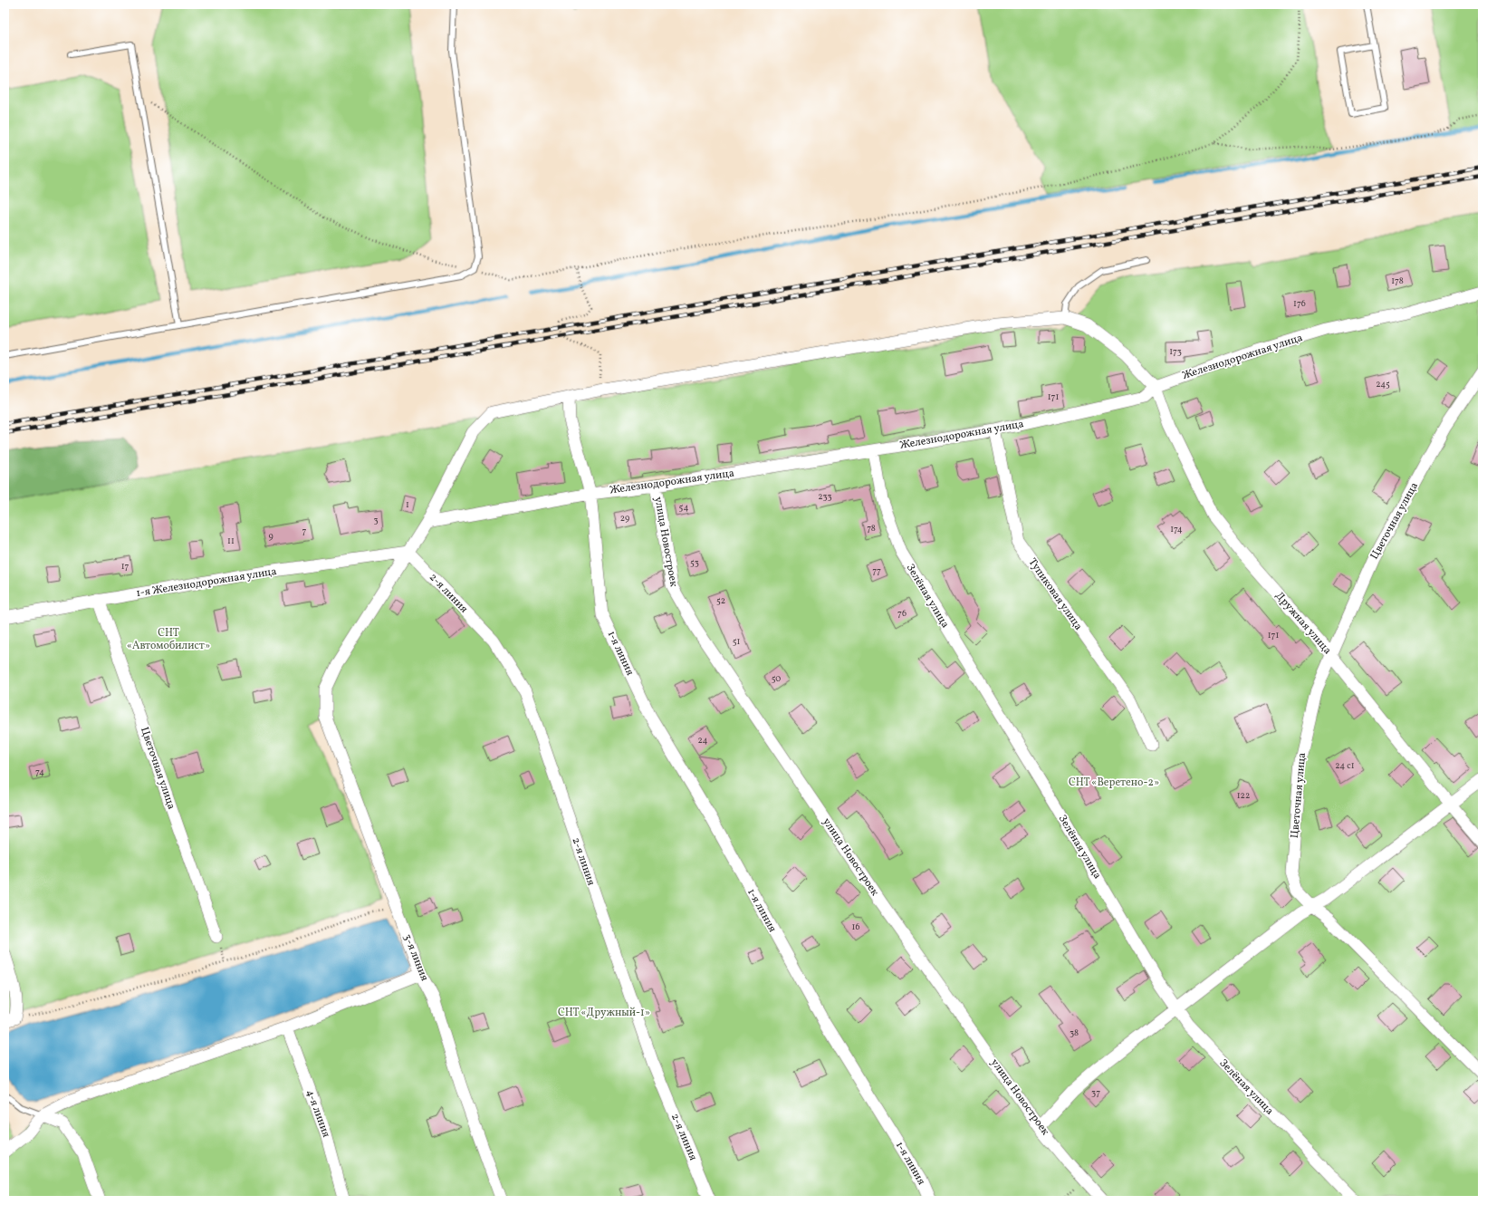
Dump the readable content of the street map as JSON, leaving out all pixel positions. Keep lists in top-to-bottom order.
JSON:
{
  "streets": {
    "street": [
      "Железнодорожная улица",
      "Цветочная улица",
      "улица Новостроек",
      "1-я Железнодорожная улица",
      "2-я линия",
      "Тупиковая улица",
      "Зелёная улица",
      "Дружная улица",
      "1-я линия",
      "3-я линия",
      "4-я линия"
    ]
  },
  "crossings": [
    ["Железнодорожная улица", "улица Новостроек"],
    ["Железнодорожная улица", "Тупиковая улица"],
    ["Железнодорожная улица", "Зелёная улица"],
    ["Железнодорожная улица", "Дружная улица"],
    ["Железнодорожная улица", "1-я линия"],
    ["Цветочная улица", "1-я Железнодорожная улица"],
    ["Цветочная улица", "Дружная улица"],
    ["1-я Железнодорожная улица", "2-я линия"],
    ["1-я Железнодорожная улица", "3-я линия"],
    ["2-я линия", "3-я линия"]
  ],
  "parks": ["СНТ «Автомобилист»", "СНТ «Веретено-2»", "СНТ «Дружный-1»"],
  "house_numbers": [
    "178",
    "176",
    "173",
    "245",
    "171",
    "233",
    "1",
    "54",
    "29",
    "3",
    "78",
    "174",
    "7",
    "9",
    "11",
    "53",
    "17",
    "77",
    "52",
    "76",
    "171",
    "51",
    "50",
    "24",
    "24 с1",
    "74",
    "122",
    "16",
    "38",
    "37"
  ]
}
